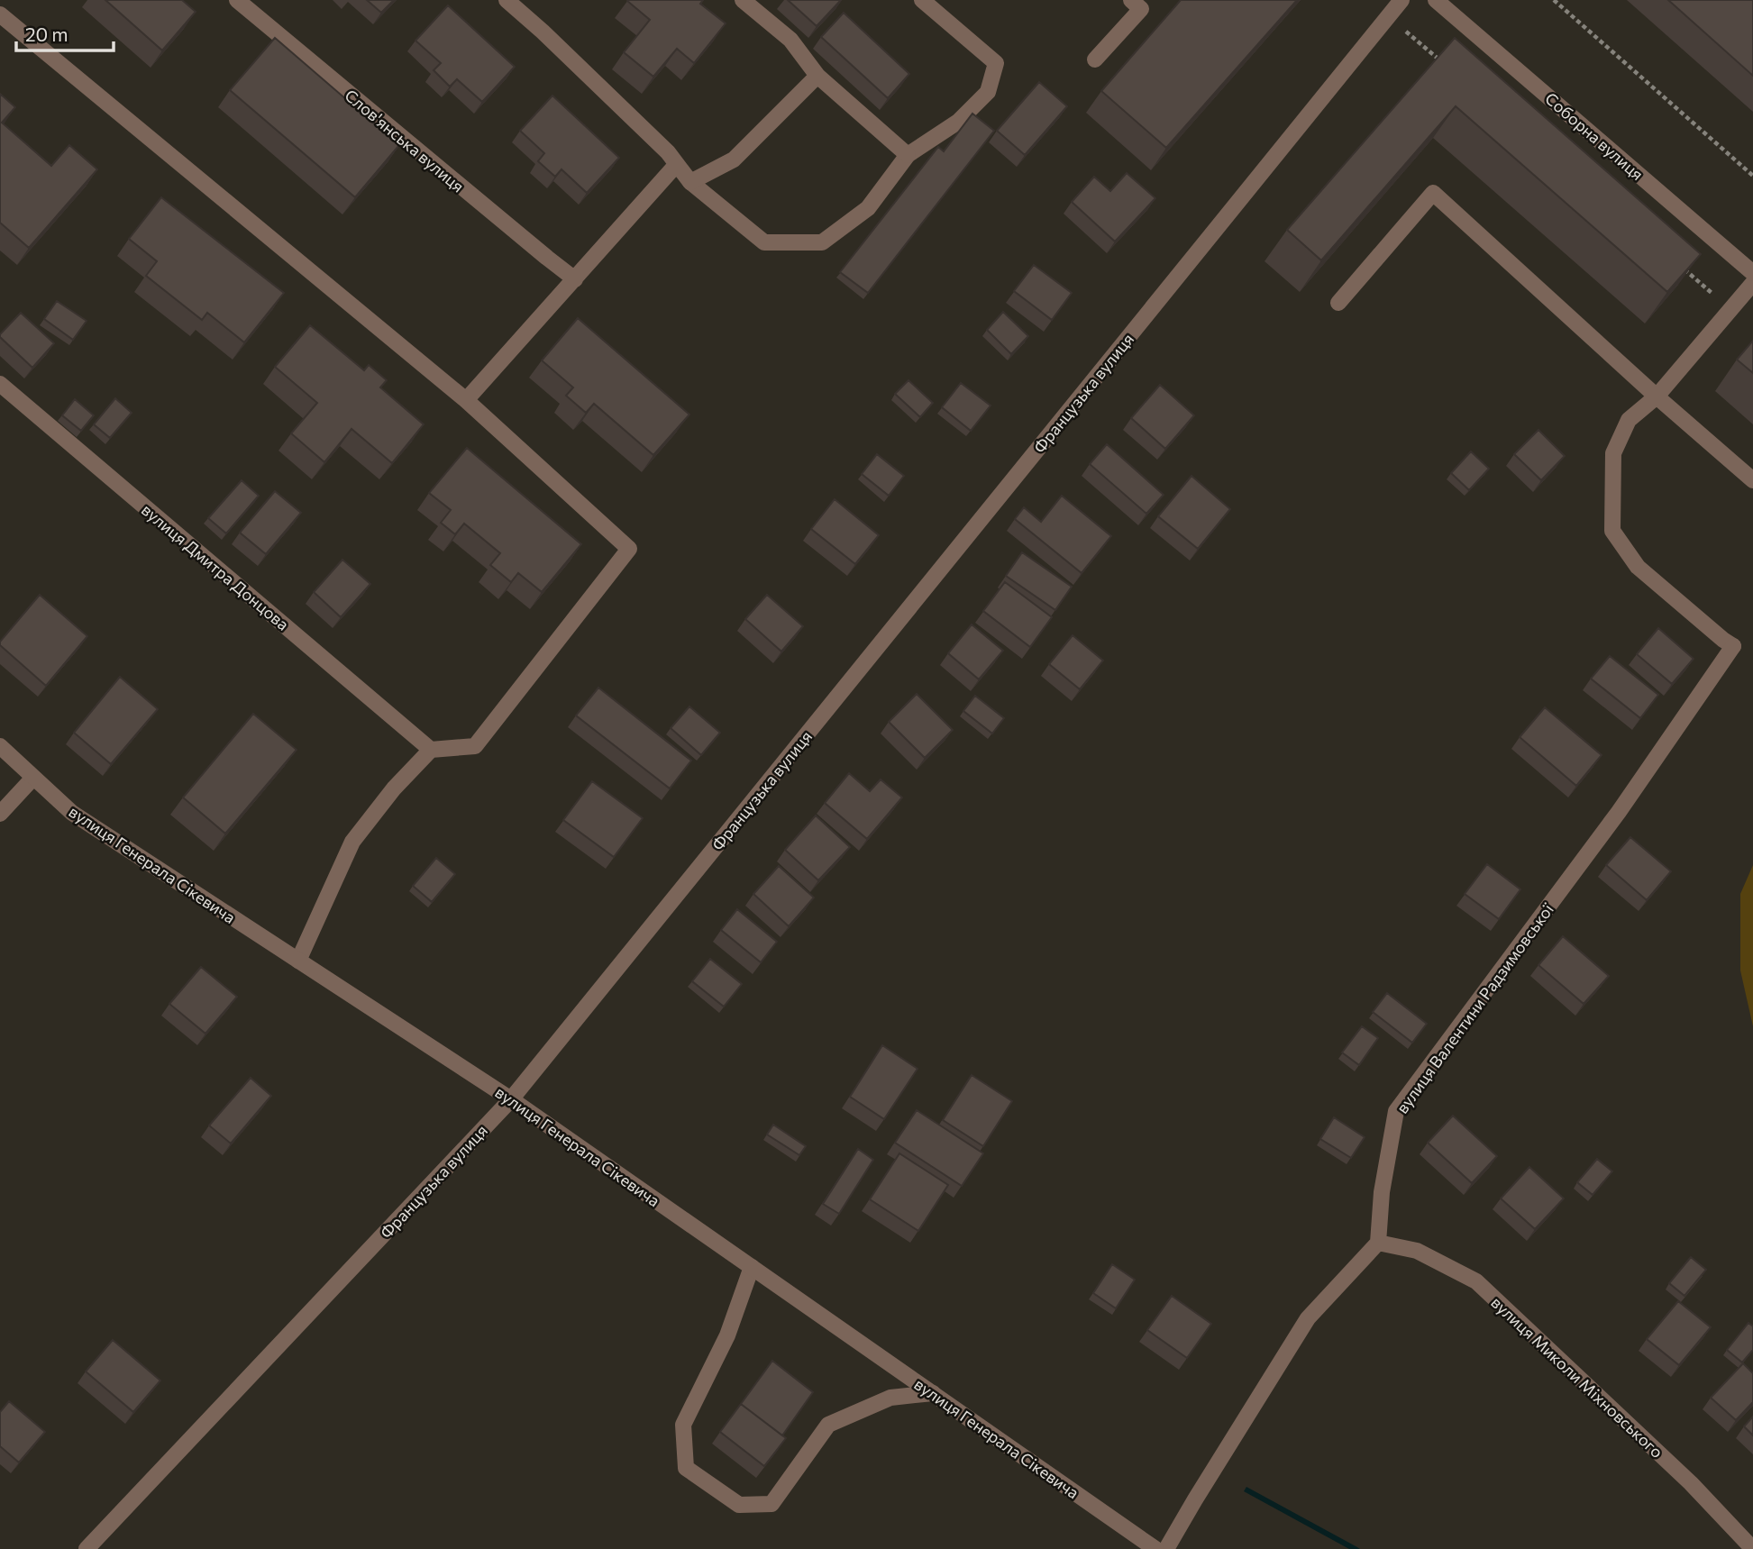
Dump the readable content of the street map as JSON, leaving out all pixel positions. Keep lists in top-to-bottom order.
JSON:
{
  "streets": {
    "street": [
      "Соборна вулиця",
      "Слов'янська вулиця",
      "Французька вулиця",
      "вулиця Дмитра Донцова",
      "вулиця Генерала Сікевича",
      "вулиця Валентини Радзимовської",
      "вулиця Миколи Міхновського"
    ]
  },
  "crossings": [
    ["Французька вулиця", "вулиця Генерала Сікевича"],
    ["вулиця Валентини Радзимовської", "вулиця Миколи Міхновського"]
  ],
  "scale_bar": "20 m"
}
